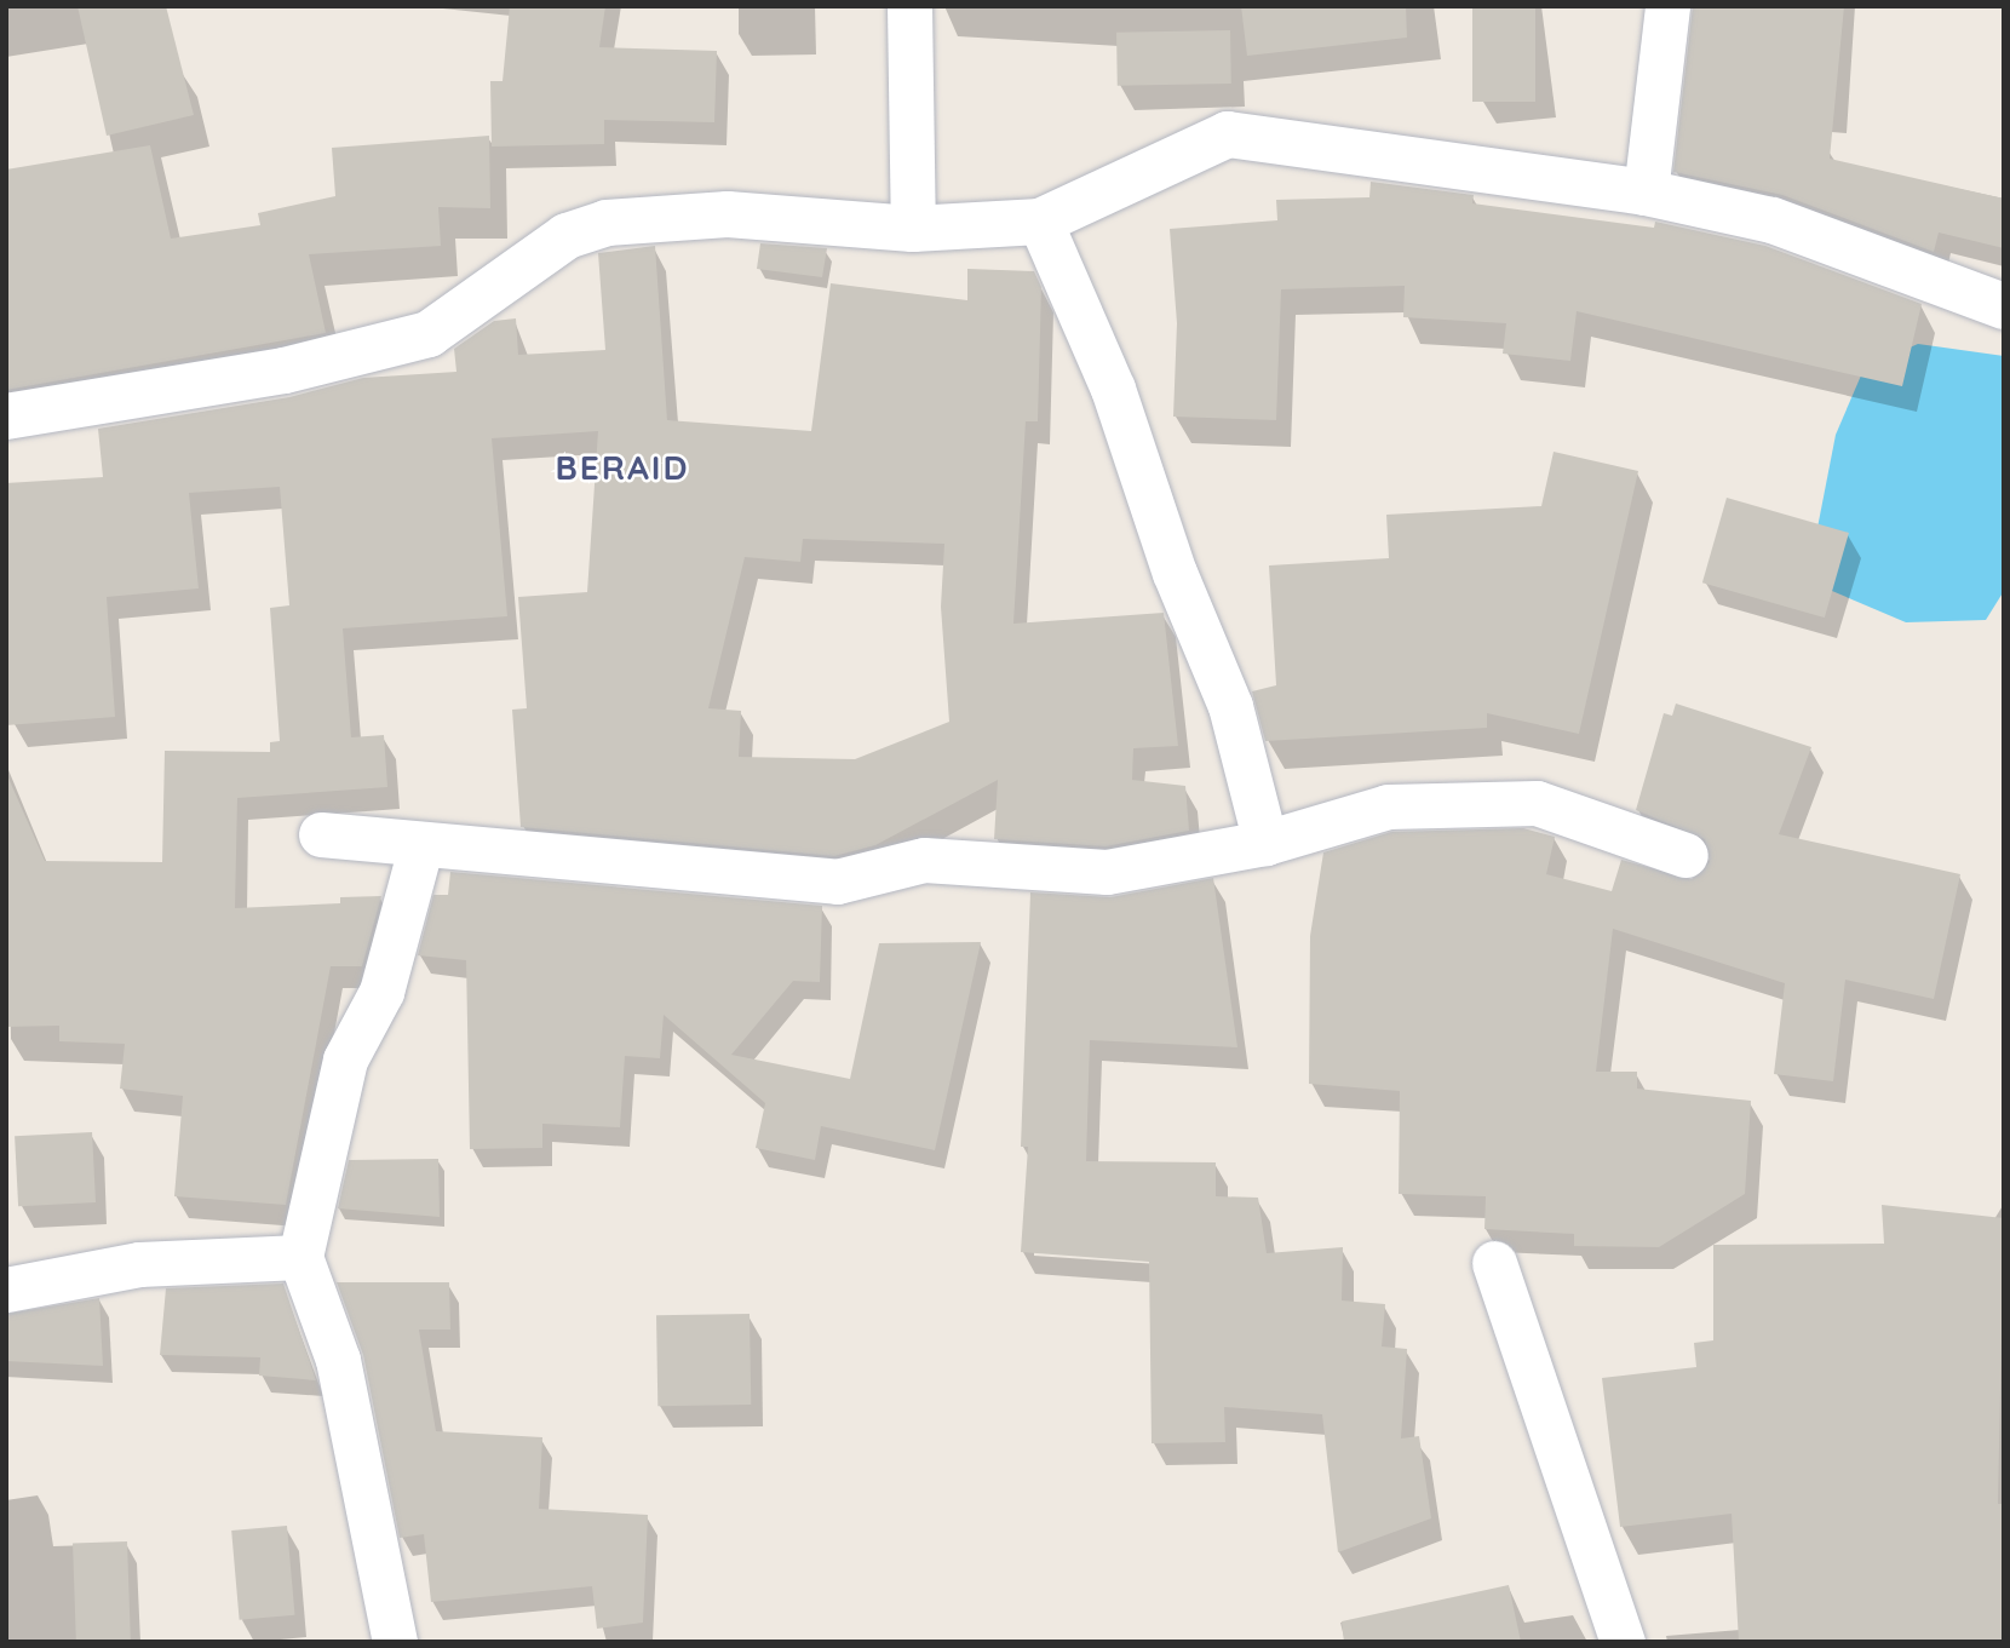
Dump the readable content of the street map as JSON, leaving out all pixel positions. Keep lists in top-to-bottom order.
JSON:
{
  "districts": ["BERAID"]
}
